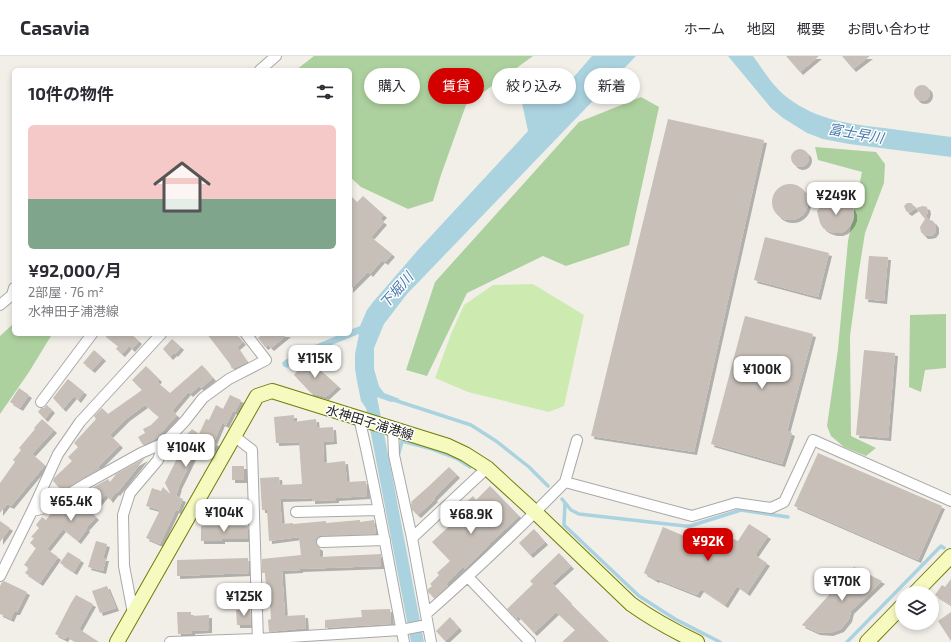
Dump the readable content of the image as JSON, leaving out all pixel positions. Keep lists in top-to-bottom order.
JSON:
{
  "streets": {
    "main road": ["水神田子浦港線"]
  },
  "water": ["富士早川", "下堀川"],
  "page": {
    "header": "Casavia",
    "nav": [
      "ホーム",
      "地図",
      "概要",
      "お問い合わせ"
    ],
    "chip": [
      "購入",
      "賃貸",
      "絞り込み",
      "新着"
    ],
    "heading": "10件の物件",
    "list": [
      {
        "name": "¥92,000/月",
        "note": "2部屋 · 76 m² · 水神田子浦港線"
      }
    ],
    "price": [
      "¥249K",
      "¥115K",
      "¥100K",
      "¥104K",
      "¥65.4K",
      "¥104K",
      "¥68.9K",
      "¥92K",
      "¥170K",
      "¥125K"
    ]
  }
}
